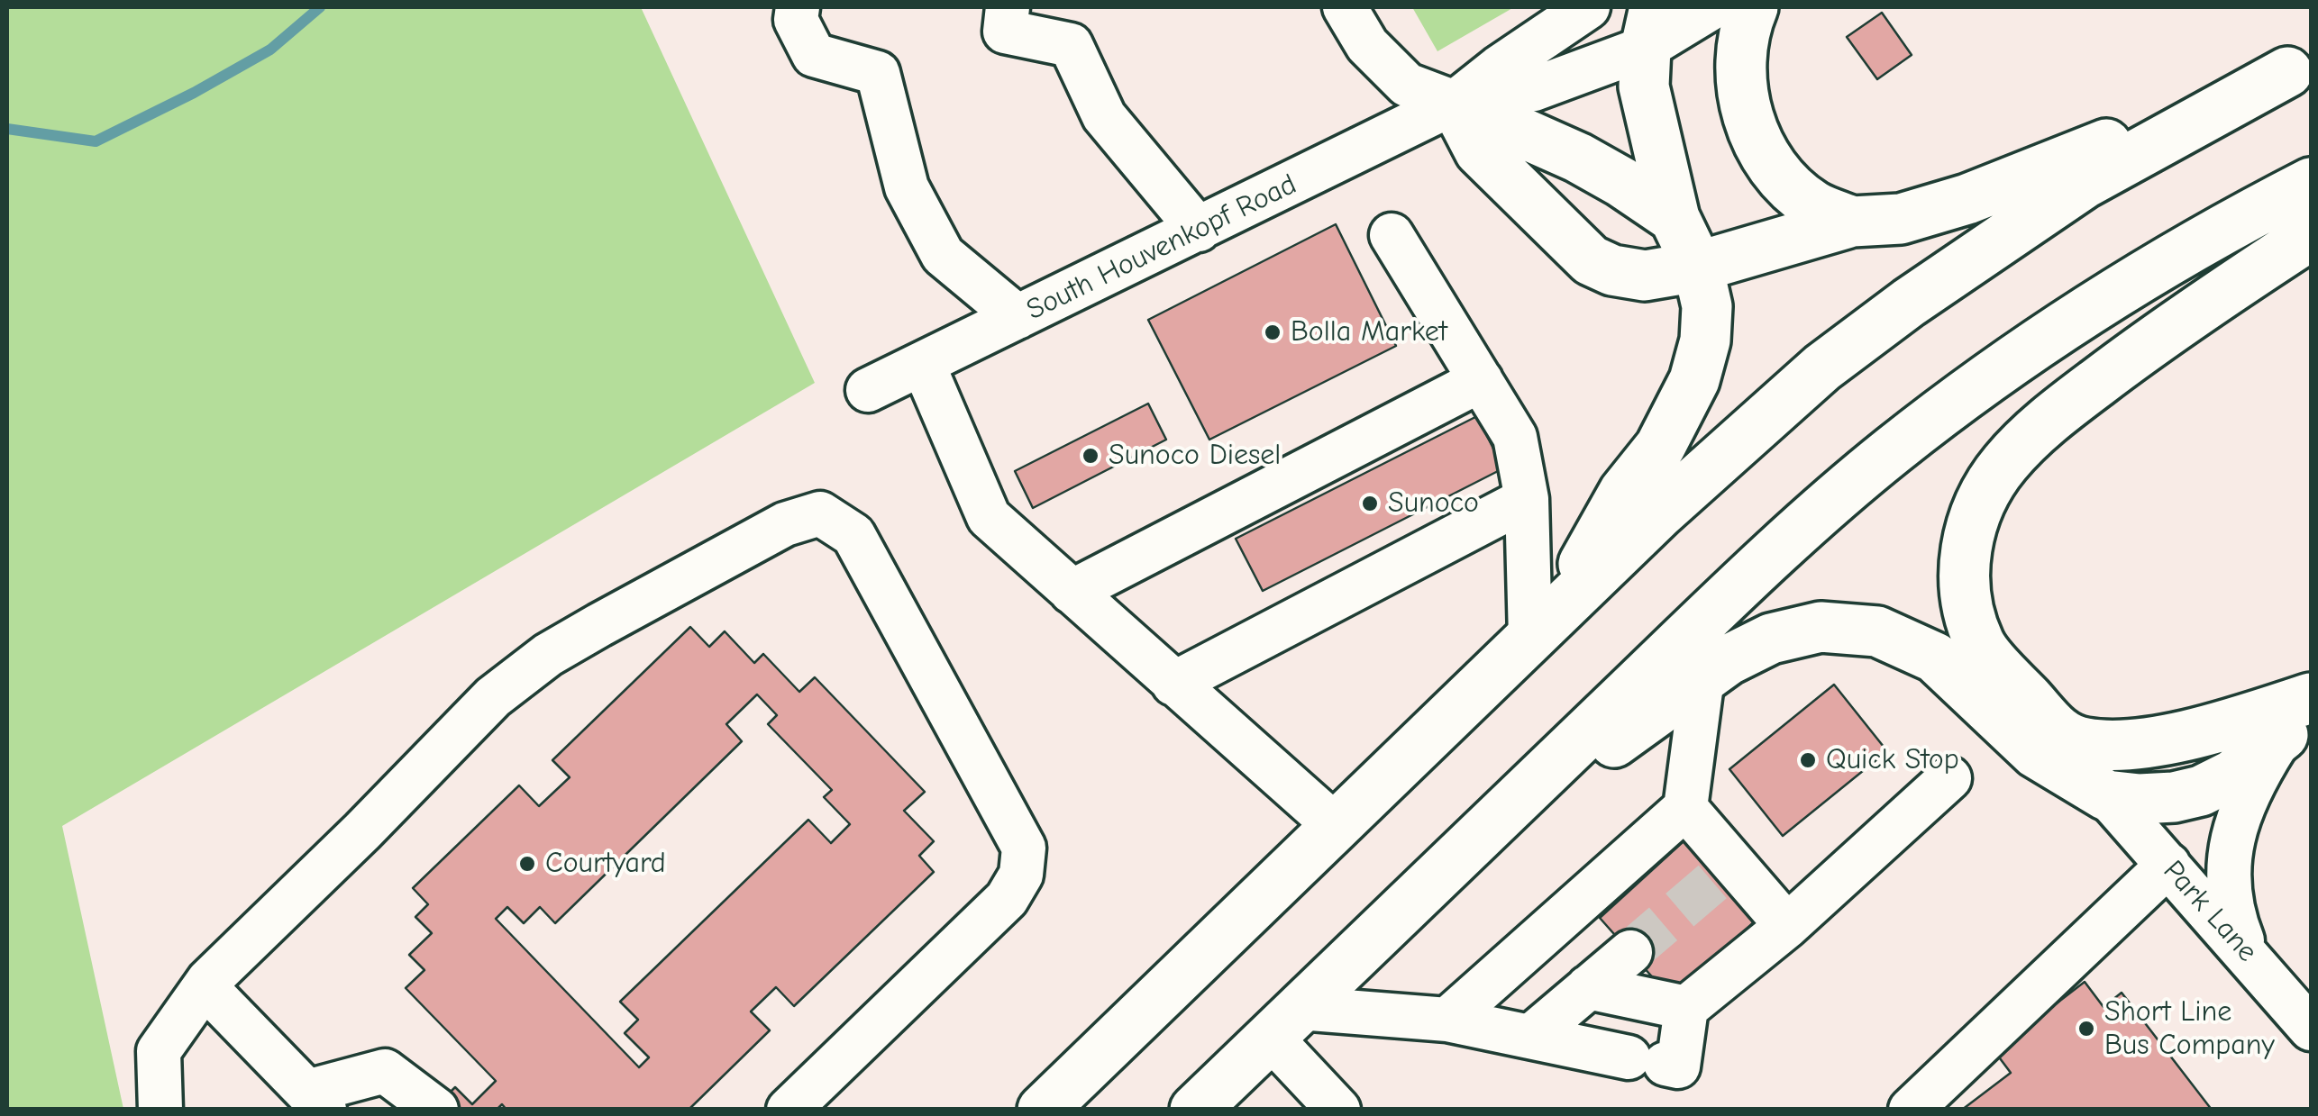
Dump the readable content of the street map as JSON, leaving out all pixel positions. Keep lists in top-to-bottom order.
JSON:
{
  "streets": {
    "street": ["South Houvenkopf Road", "Park Lane"]
  },
  "places": [
    "Bolla Market",
    "Sunoco Diesel",
    "Sunoco",
    "Quick Stop",
    "Courtyard",
    "Short Line Bus Company"
  ]
}
